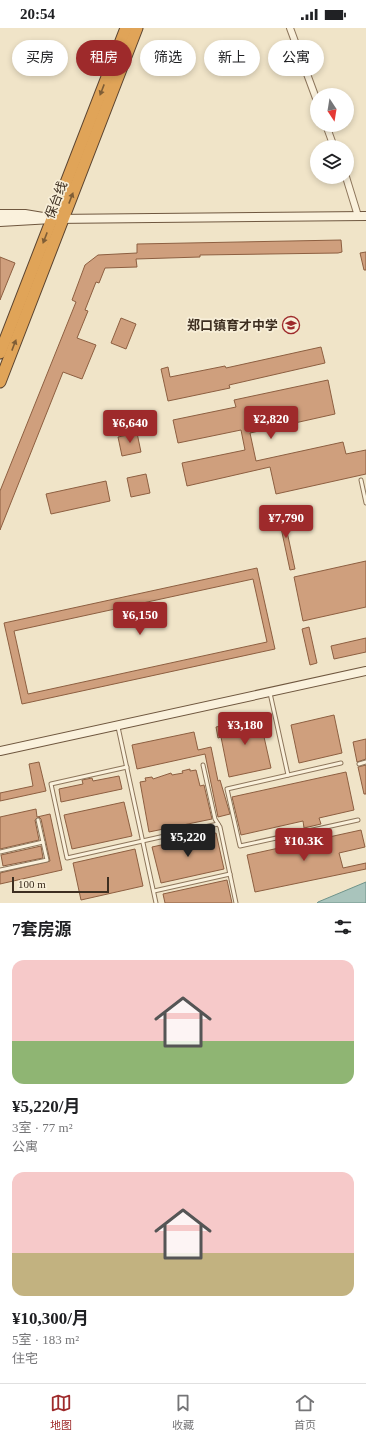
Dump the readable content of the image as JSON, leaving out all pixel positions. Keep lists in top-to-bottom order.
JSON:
{
  "streets": {
    "highway": ["保台线"]
  },
  "places": {
    "school or university": ["郑口镇育才中学"]
  },
  "scale_bar": "100 m",
  "north": "bottom",
  "page": {
    "status": "20:54",
    "chip": [
      "买房",
      "租房",
      "筛选",
      "新上",
      "公寓"
    ],
    "price": [
      "¥2,820",
      "¥6,640",
      "¥7,790",
      "¥6,150",
      "¥3,180",
      "¥5,220",
      "¥10.3K"
    ],
    "scale": "100 m",
    "heading": "7套房源",
    "list": [
      {
        "name": "¥5,220/月",
        "note": "3室 · 77 m² · 公寓"
      },
      {
        "name": "¥10,300/月",
        "note": "5室 · 183 m² · 住宅"
      }
    ],
    "tabs": ["地图", "收藏", "首页"]
  }
}
